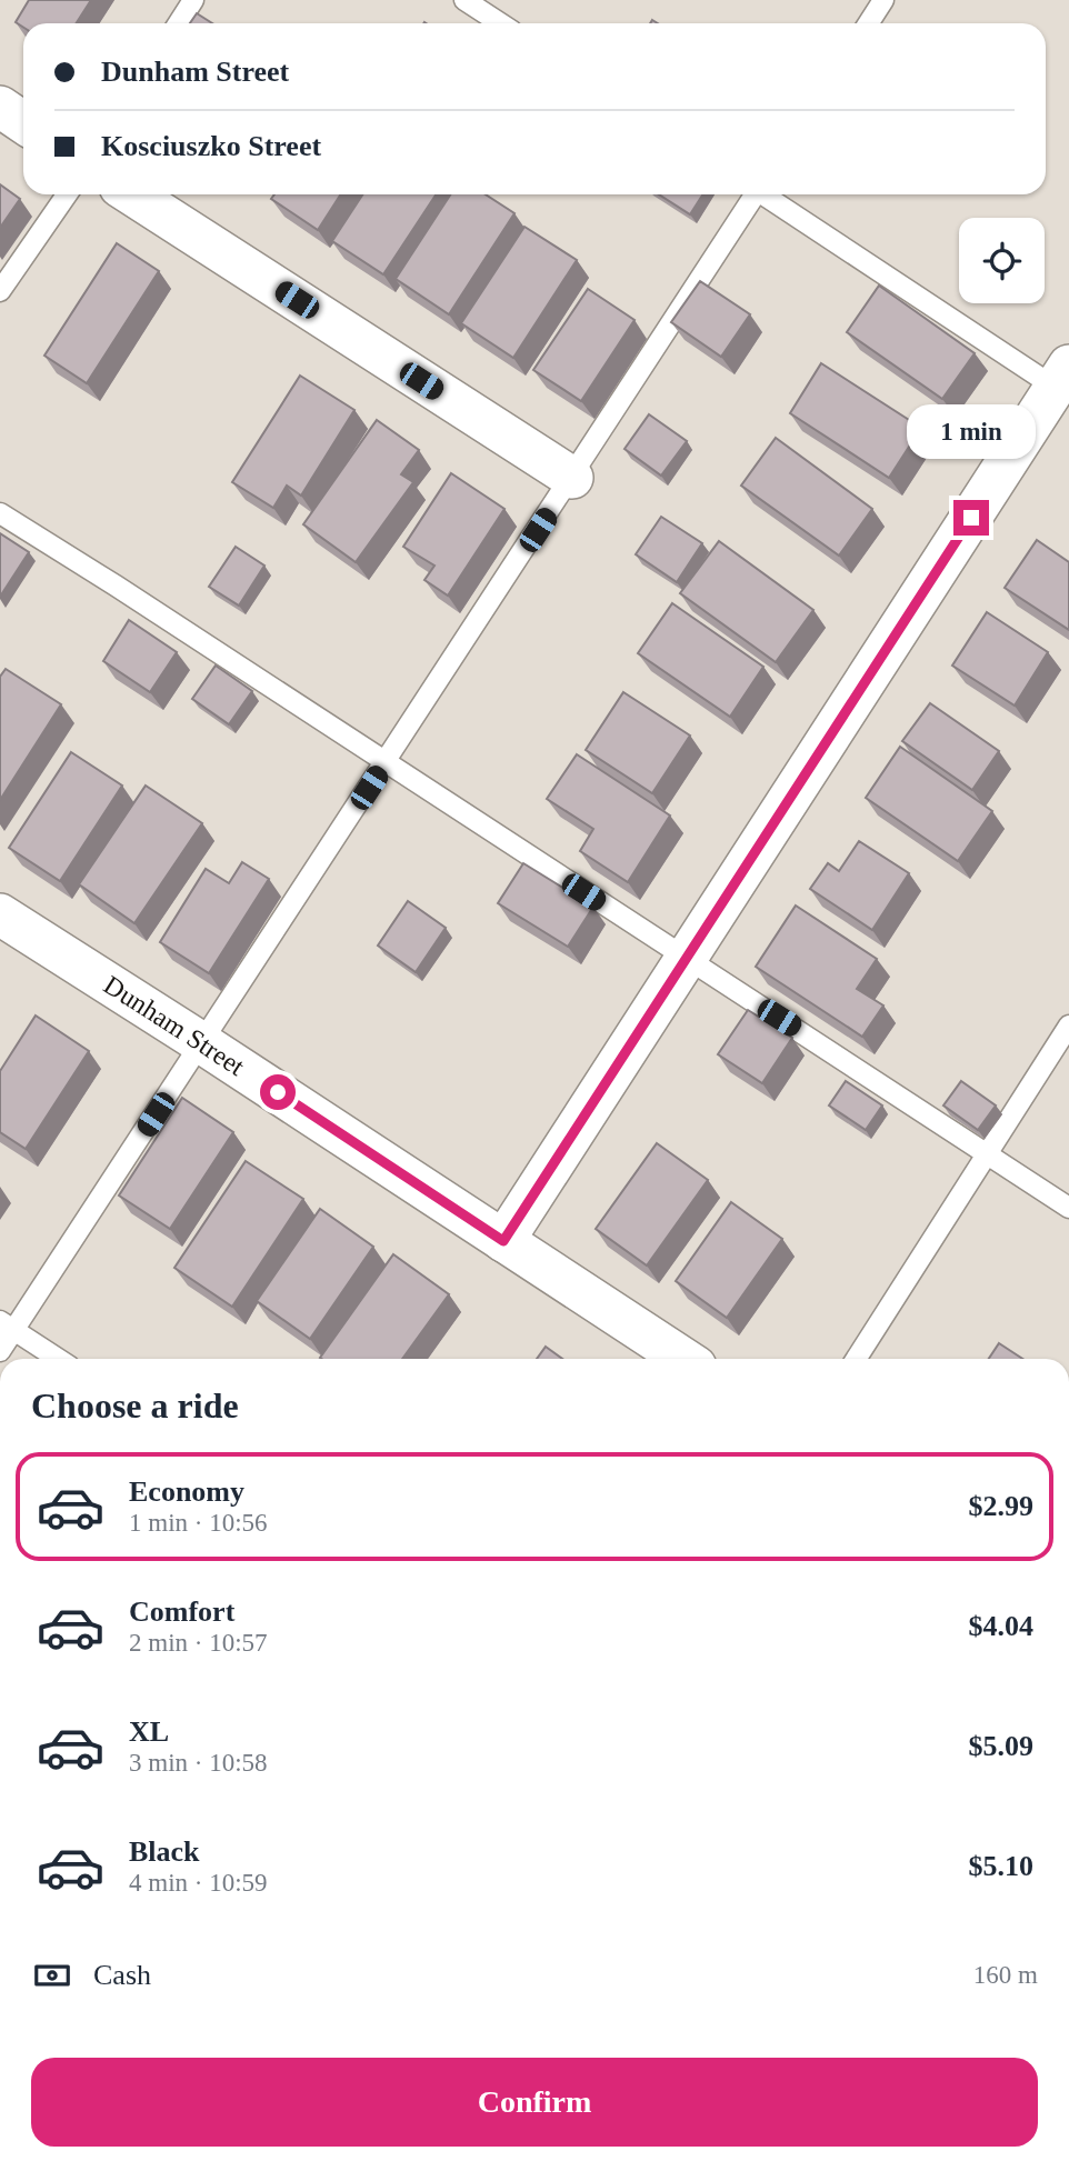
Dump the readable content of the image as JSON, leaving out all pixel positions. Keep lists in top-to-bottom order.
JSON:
{
  "streets": {
    "street": ["Dunham Street"]
  },
  "page": {
    "banner": ["Dunham Street", "Kosciuszko Street"],
    "bubble": "1 min",
    "heading": "Choose a ride",
    "list": [
      {
        "name": "Economy",
        "note": "1 min · 10:56",
        "value": "$2.99"
      },
      {
        "name": "Comfort",
        "note": "2 min · 10:57",
        "value": "$4.04"
      },
      {
        "name": "XL",
        "note": "3 min · 10:58",
        "value": "$5.09"
      },
      {
        "name": "Black",
        "note": "4 min · 10:59",
        "value": "$5.10"
      }
    ],
    "pay": ["Cash", "160 m"],
    "buttons": "Confirm"
  }
}
